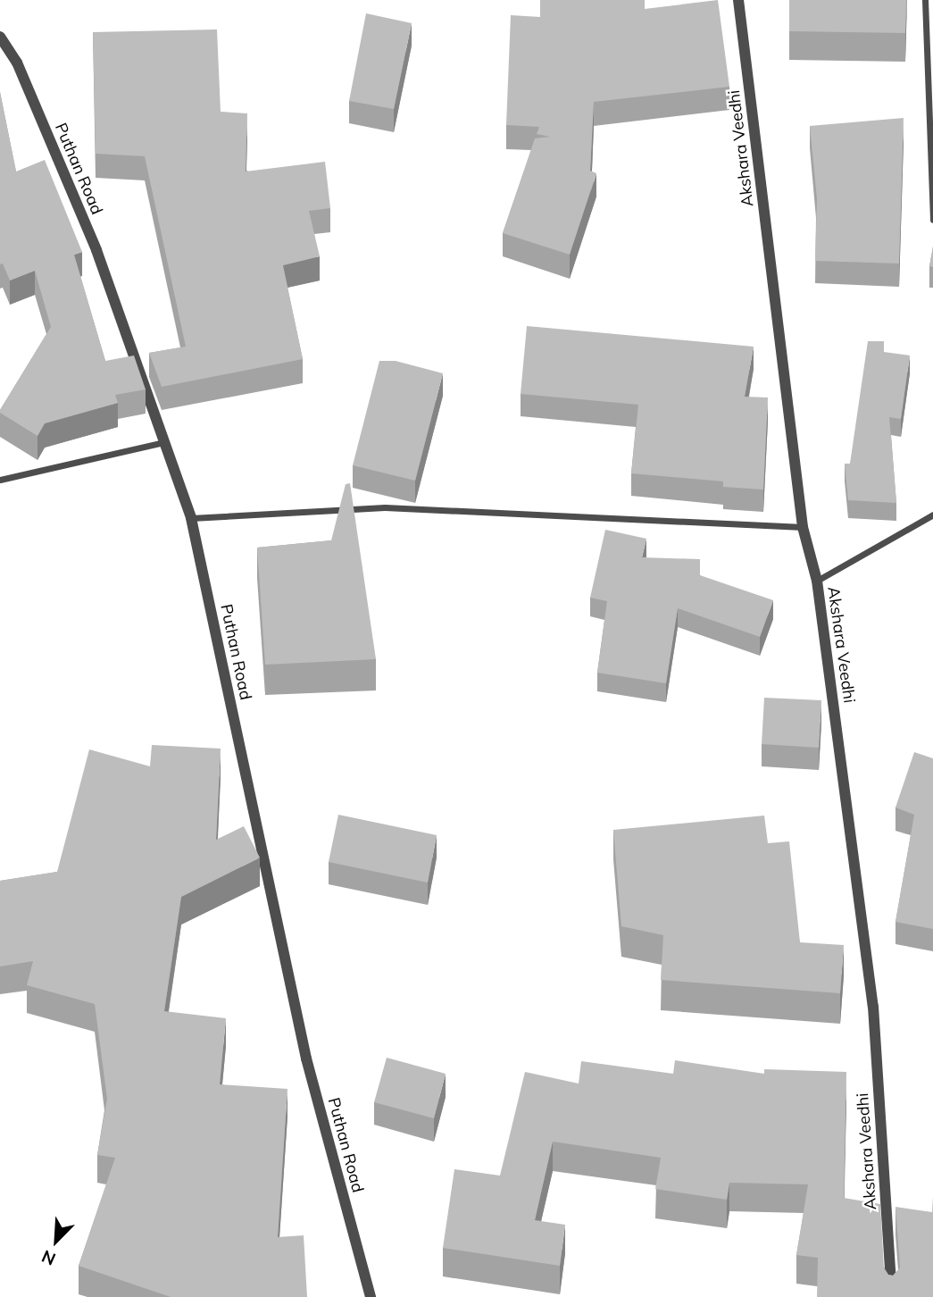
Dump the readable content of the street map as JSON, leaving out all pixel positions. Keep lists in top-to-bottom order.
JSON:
{
  "streets": {
    "street": ["Akshara Veedhi", "Puthan Road"]
  },
  "north": "bottom left"
}
